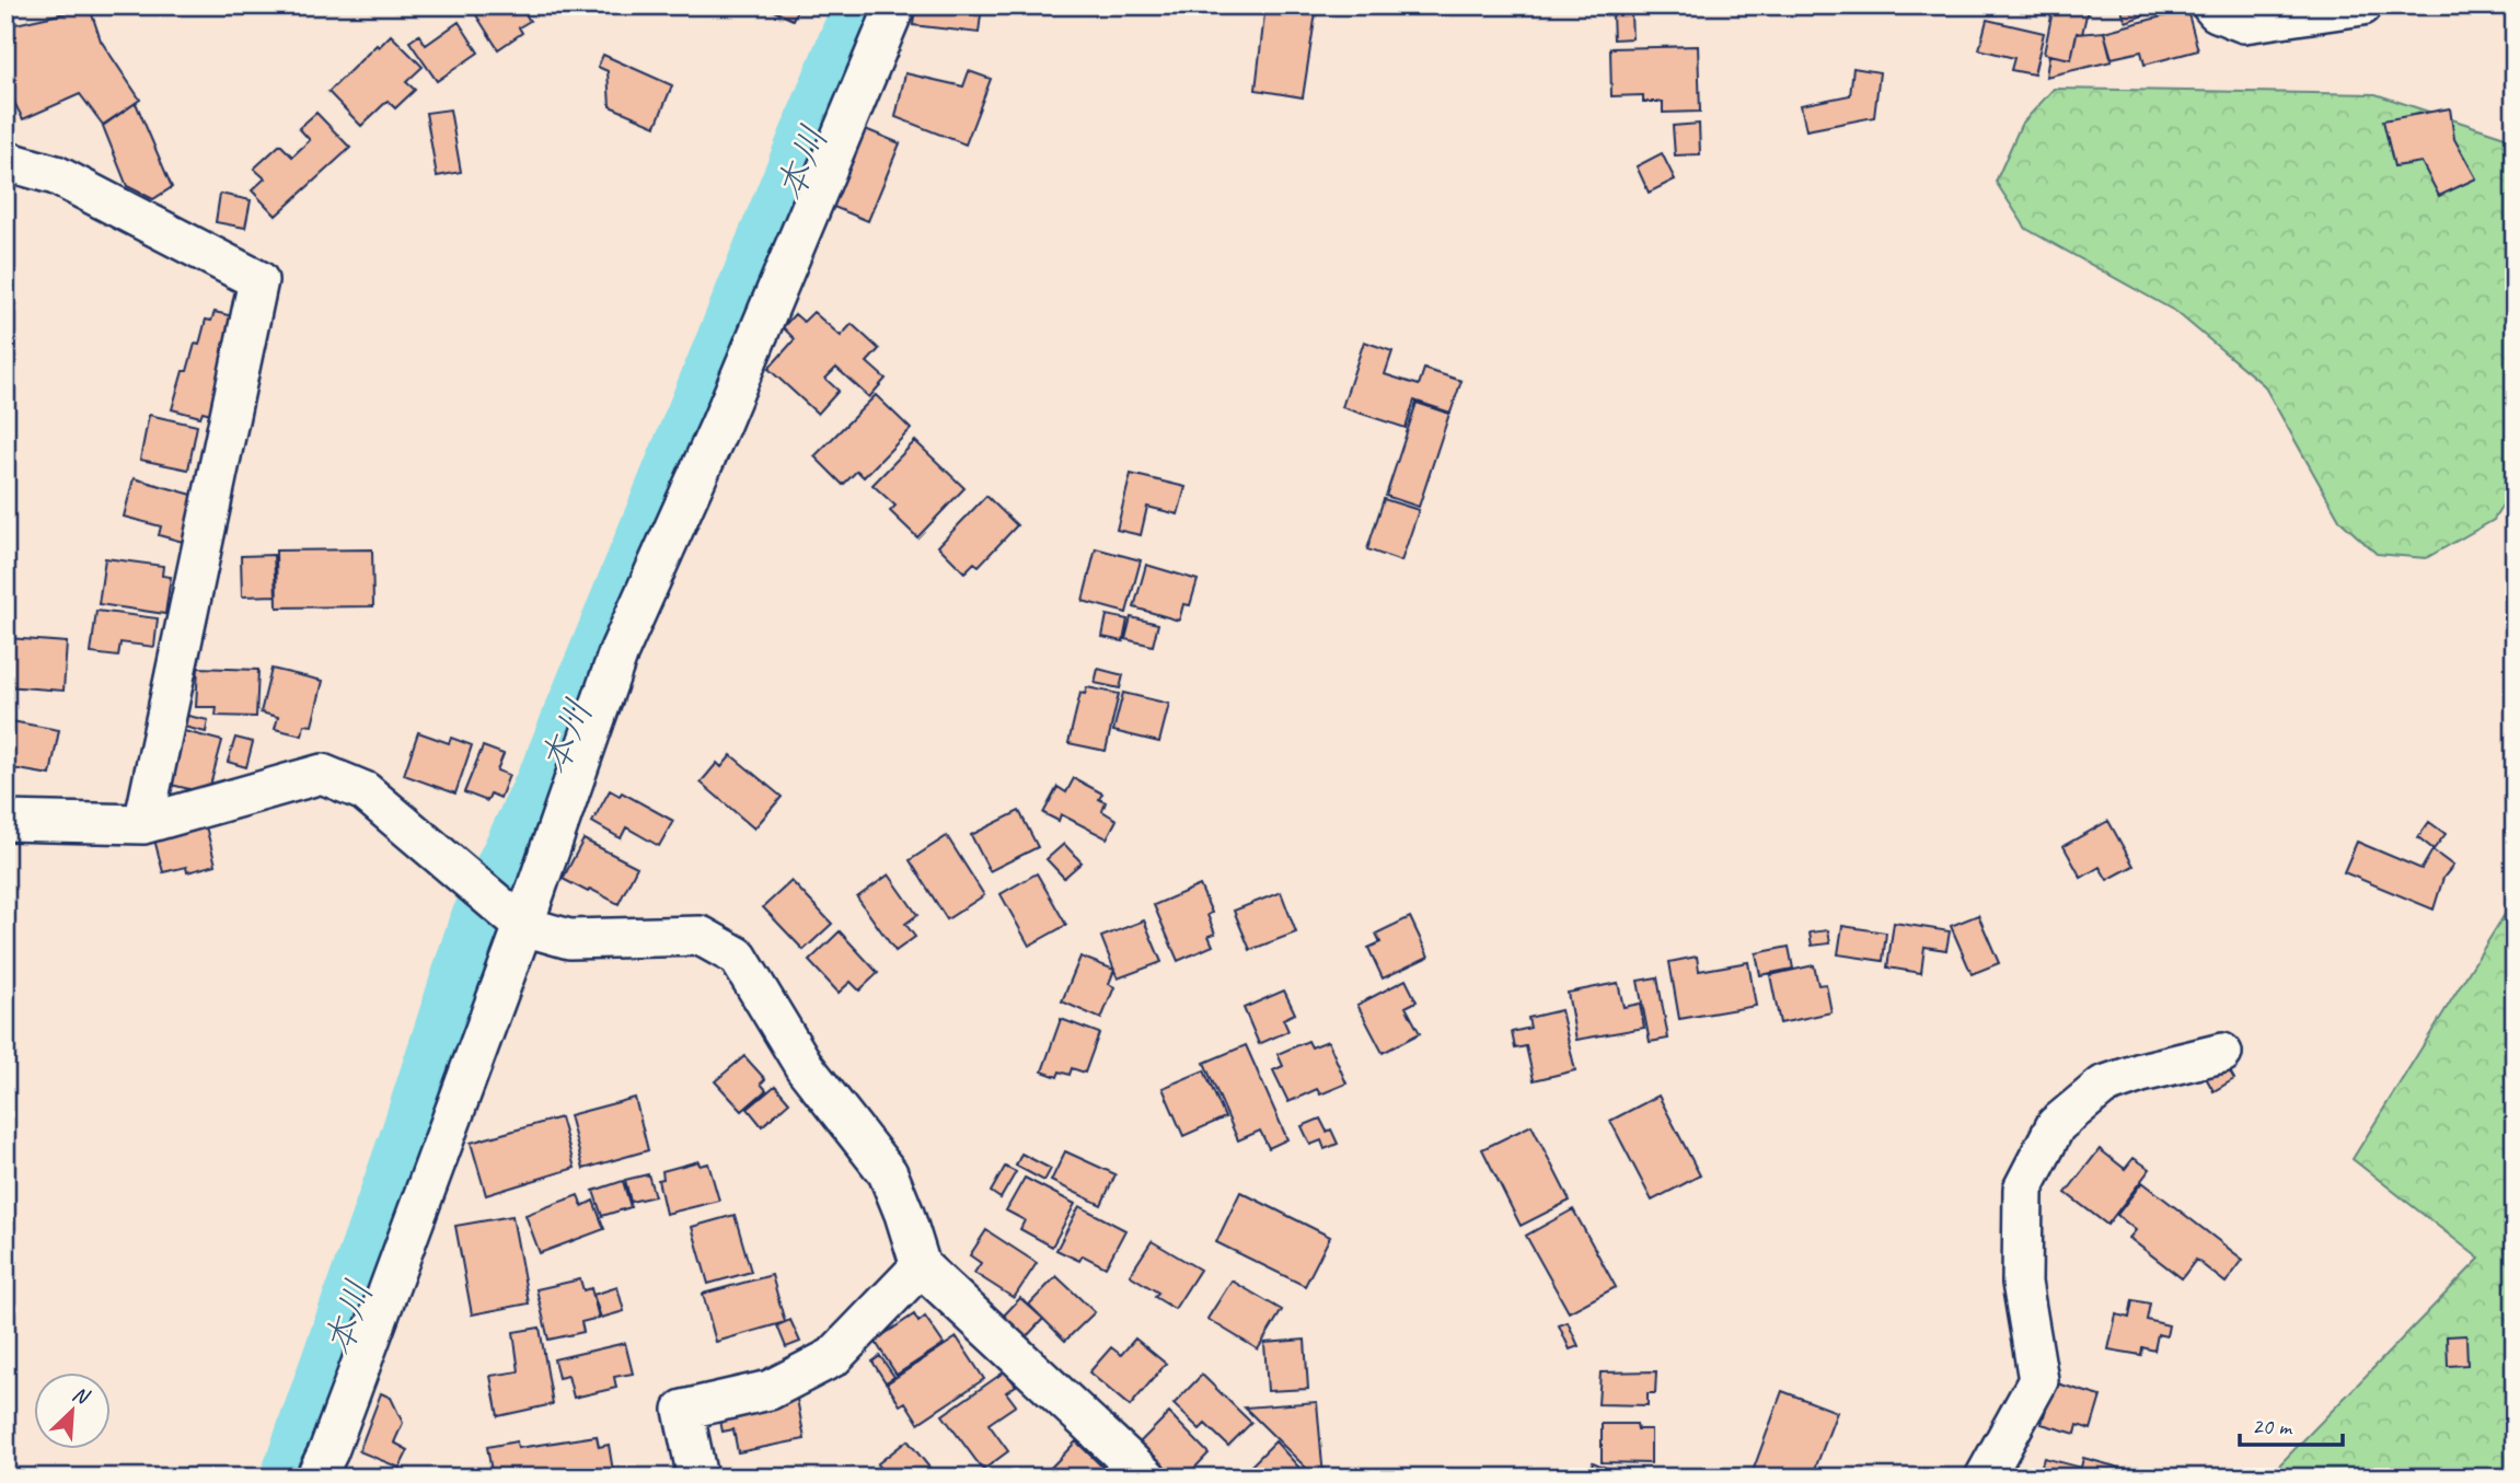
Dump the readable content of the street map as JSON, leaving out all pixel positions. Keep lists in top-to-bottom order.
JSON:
{
  "water": ["本川"],
  "scale_bar": "20 m",
  "north": "top right"
}
